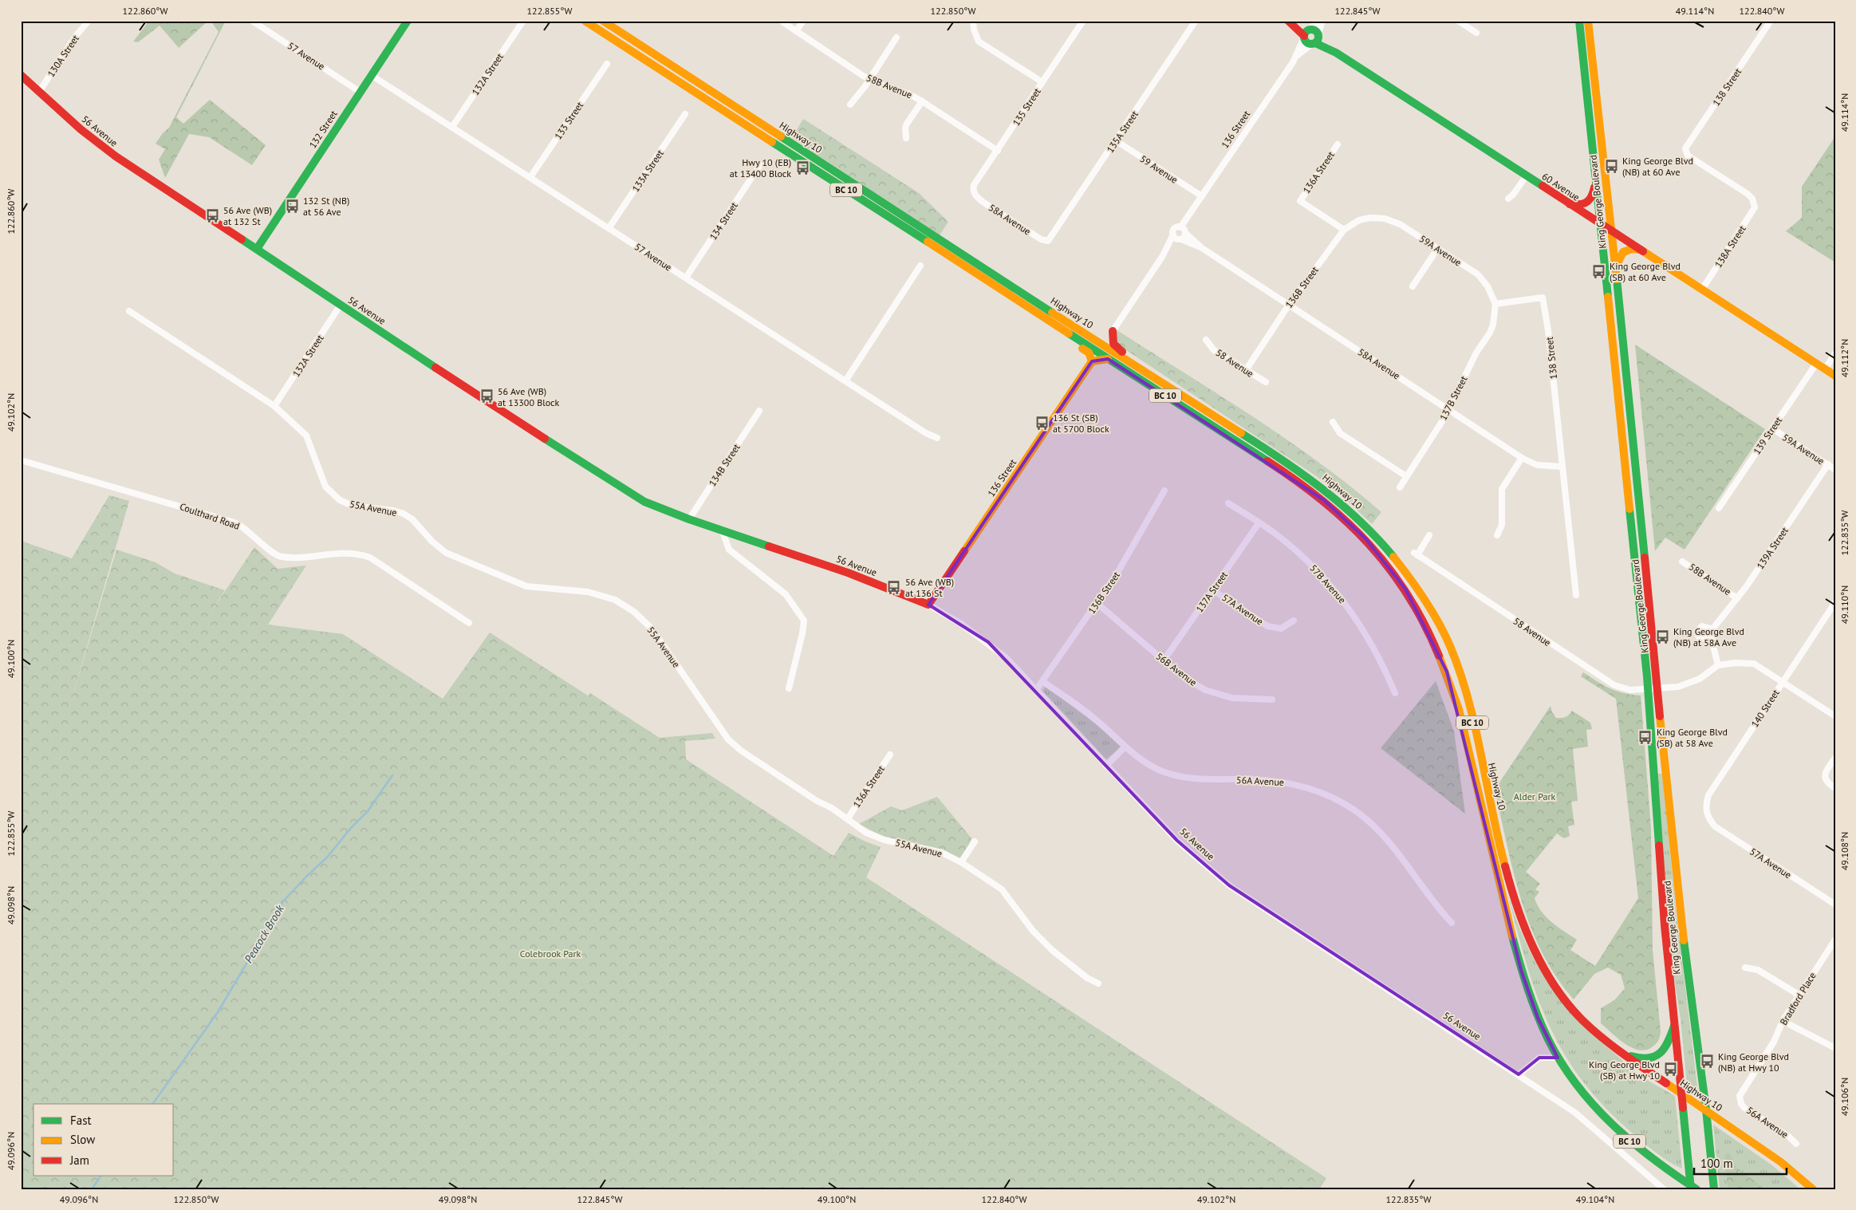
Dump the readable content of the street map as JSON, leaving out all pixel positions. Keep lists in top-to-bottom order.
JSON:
{
  "streets": {
    "main road": [
      "132 Street",
      "136 Street",
      "56 Avenue",
      "Highway 10",
      "60 Avenue",
      "BC 10",
      "King George Boulevard"
    ],
    "street": [
      "130A Street",
      "57 Avenue",
      "132A Street",
      "58B Avenue",
      "138 Street",
      "135 Street",
      "133 Street",
      "135A Street",
      "59 Avenue",
      "133A Street",
      "136A Street",
      "58A Avenue",
      "134 Street",
      "138A Street",
      "59A Avenue",
      "136B Street",
      "58 Avenue",
      "137B Street",
      "139 Street",
      "134B Street",
      "55A Avenue",
      "Coulthard Road",
      "139A Street",
      "57B Avenue",
      "137A Street",
      "57A Avenue",
      "56B Avenue",
      "140 Street",
      "56A Avenue",
      "Bradford Place"
    ]
  },
  "crossings": [
    ["130A Street", "56 Avenue"],
    ["57 Avenue", "132A Street"],
    ["57 Avenue", "133 Street"],
    ["57 Avenue", "132 Street"],
    ["57 Avenue", "133A Street"],
    ["57 Avenue", "134 Street"],
    ["132A Street", "56 Avenue"],
    ["132A Street", "55A Avenue"],
    ["58B Avenue", "135 Street"],
    ["58B Avenue", "139A Street"],
    ["138 Street", "58A Avenue"],
    ["138 Street", "138A Street"],
    ["138 Street", "59A Avenue"],
    ["138 Street", "137B Street"],
    ["135 Street", "58A Avenue"],
    ["132 Street", "56 Avenue"],
    ["136 Street", "56 Avenue"],
    ["136 Street", "59 Avenue"],
    ["136 Street", "60 Avenue"],
    ["136 Street", "58A Avenue"],
    ["56 Avenue", "136B Street"],
    ["56 Avenue", "134B Street"],
    ["135A Street", "59 Avenue"],
    ["135A Street", "58A Avenue"],
    ["Highway 10", "King George Boulevard"],
    ["136A Street", "136B Street"],
    ["136A Street", "55A Avenue"],
    ["60 Avenue", "King George Boulevard"],
    ["60 Avenue", "138A Street"],
    ["60 Avenue", "139 Street"],
    ["King George Boulevard", "58 Avenue"],
    ["58A Avenue", "136B Street"],
    ["58A Avenue", "137B Street"],
    ["59A Avenue", "136B Street"],
    ["59A Avenue", "137B Street"],
    ["59A Avenue", "139 Street"],
    ["59A Avenue", "139A Street"],
    ["136B Street", "58 Avenue"],
    ["136B Street", "56B Avenue"],
    ["136B Street", "56A Avenue"],
    ["57B Avenue", "137A Street"],
    ["137A Street", "57A Avenue"],
    ["137A Street", "56B Avenue"],
    ["57A Avenue", "140 Street"],
    ["56A Avenue", "Bradford Place"]
  ],
  "water": ["Peacock Brook"],
  "parks": ["Alder Park", "Colebrook Park"],
  "places": {
    "bus stop": [
      "King George Blvd (NB) at 60 Ave",
      "Hwy 10 (EB) at 13400 Block",
      "132 St (NB) at 56 Ave",
      "56 Ave (WB) at 132 St",
      "King George Blvd (SB) at 60 Ave",
      "56 Ave (WB) at 13300 Block",
      "136 St (SB) at 5700 Block",
      "56 Ave (WB) at 136 St",
      "King George Blvd (NB) at 58A Ave",
      "King George Blvd (SB) at 58 Ave",
      "King George Blvd (NB) at Hwy 10",
      "King George Blvd (SB) at Hwy 10"
    ]
  },
  "legend": ["Fast", "Slow", "Jam"],
  "scale_bar": "100 m",
  "coordinates": [
    "122.860°W",
    "122.855°W",
    "122.850°W",
    "122.845°W",
    "49.114°N",
    "122.840°W",
    "49.112°N",
    "49.102°N",
    "122.835°W",
    "49.110°N",
    "49.100°N",
    "49.108°N",
    "49.098°N",
    "49.106°N",
    "49.096°N",
    "49.104°N"
  ]
}
